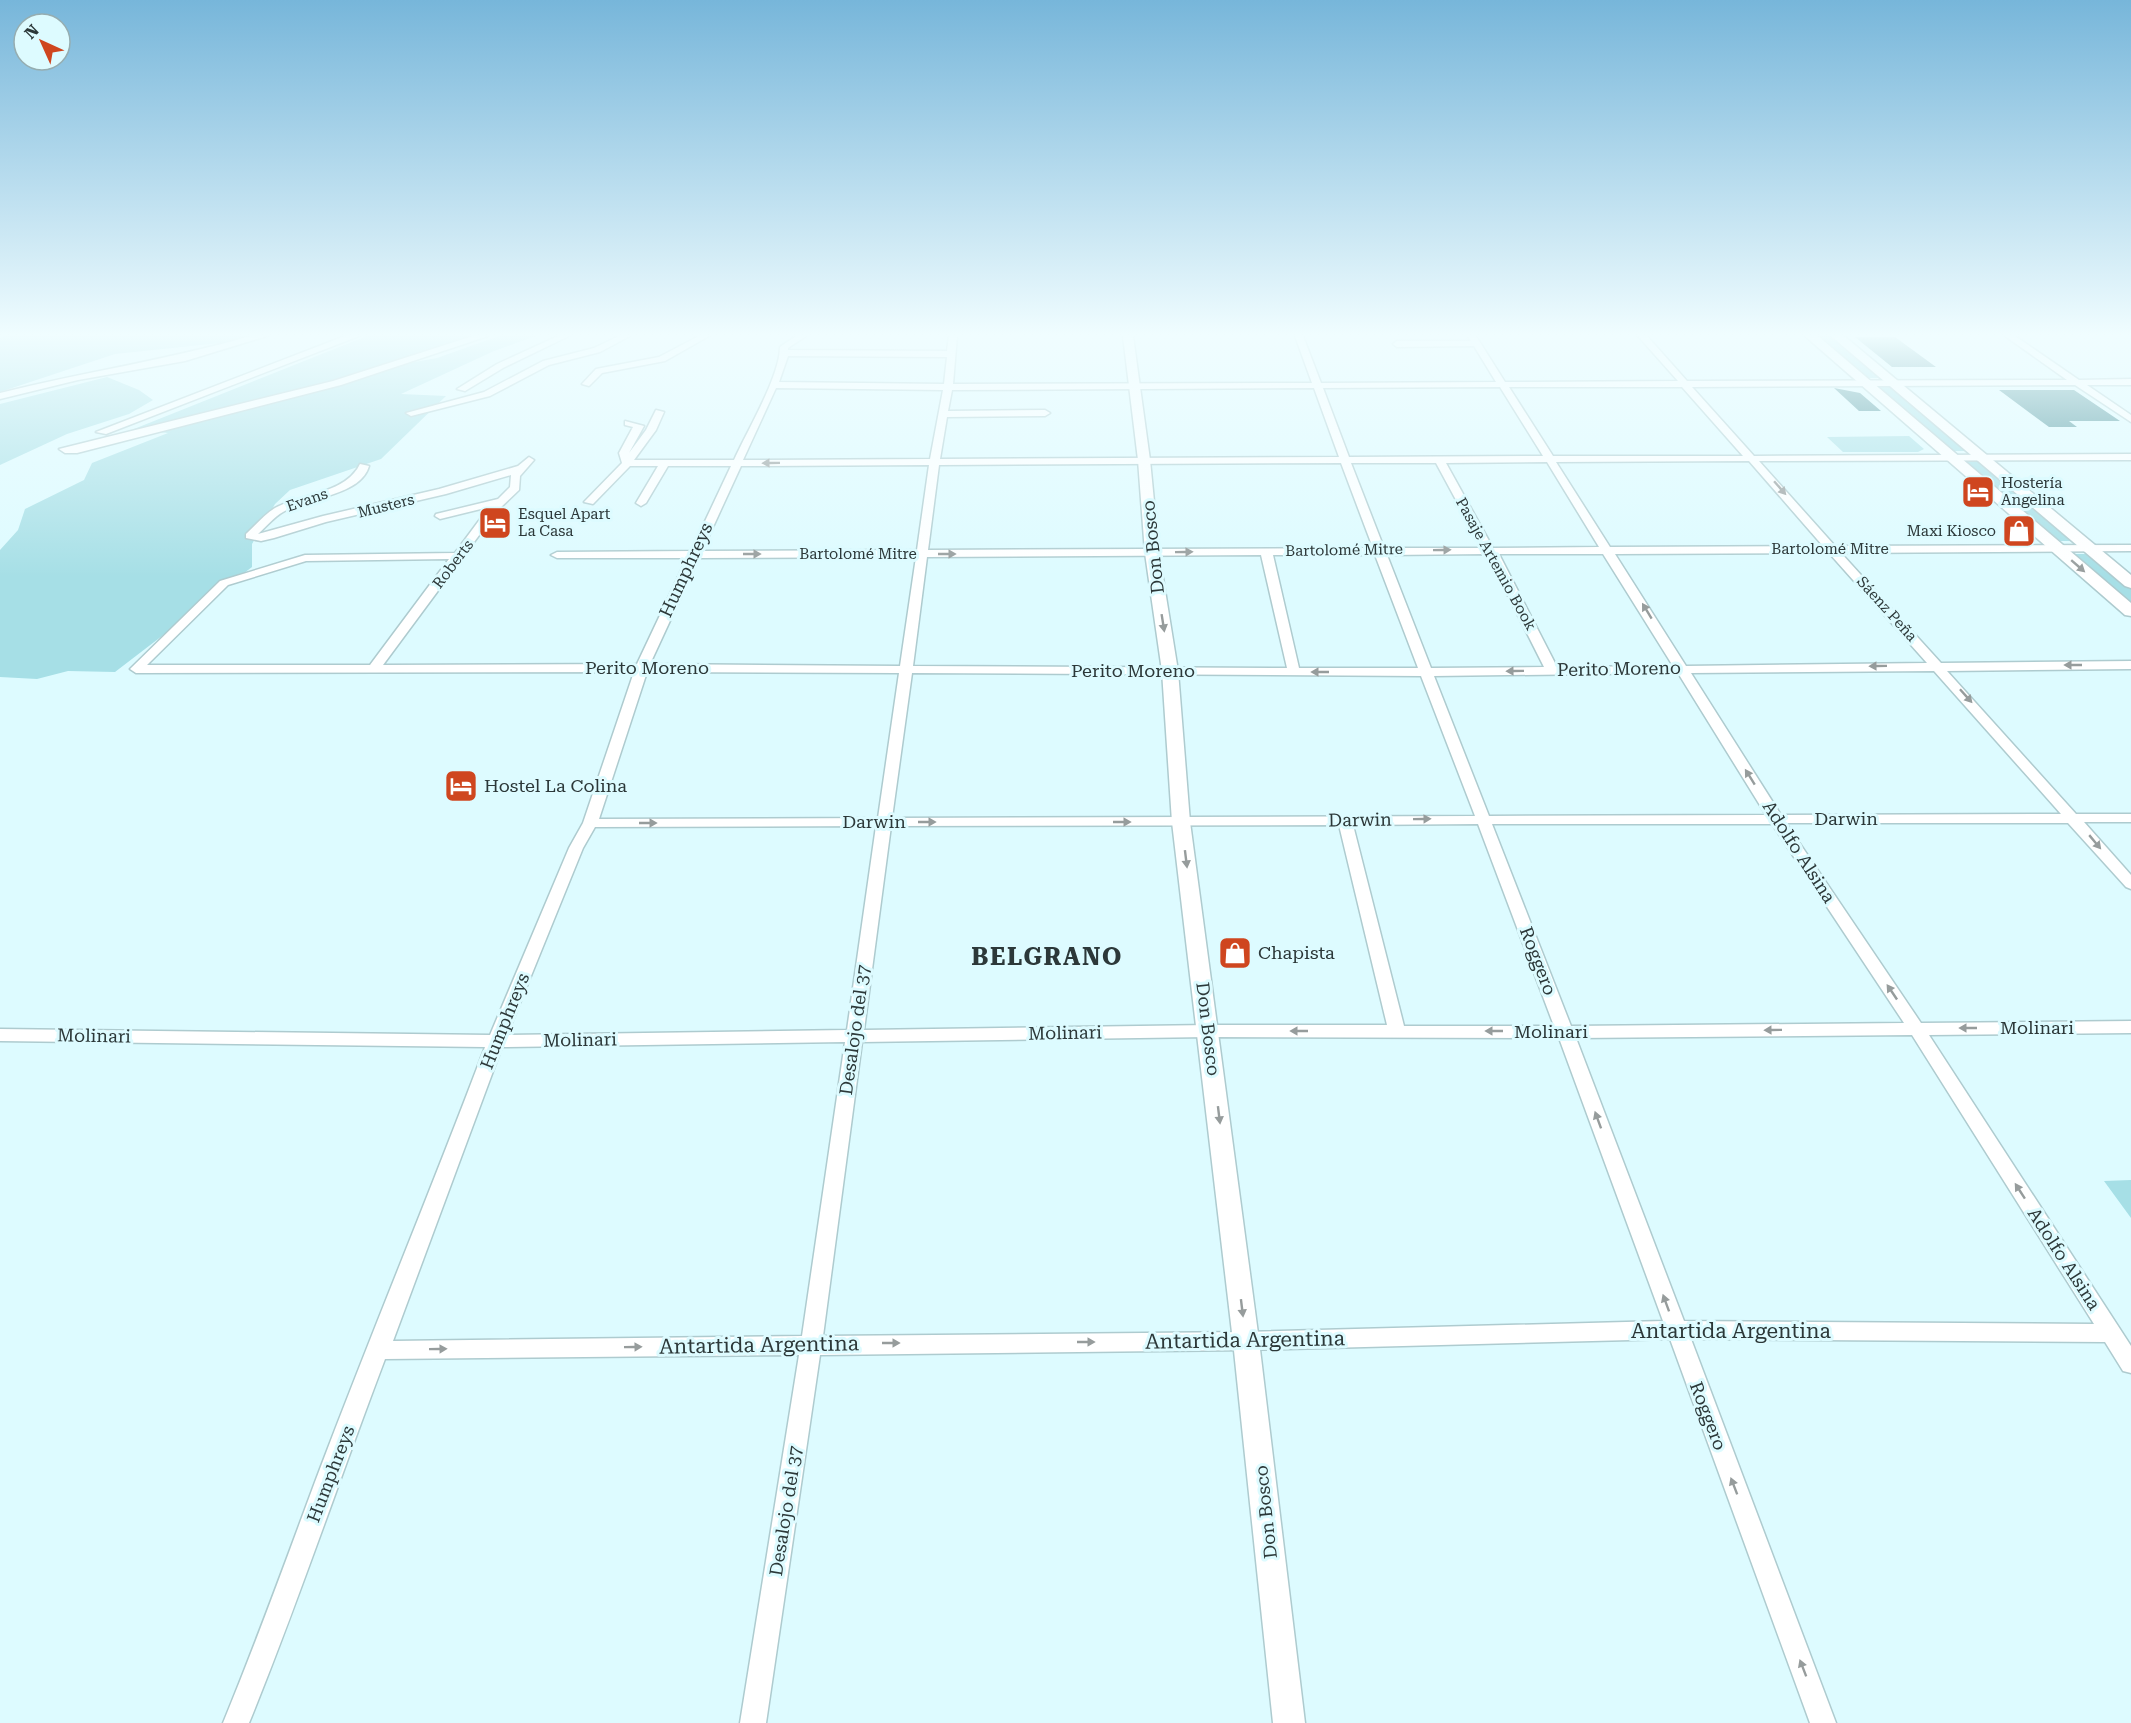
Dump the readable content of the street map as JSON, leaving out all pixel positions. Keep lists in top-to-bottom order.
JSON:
{
  "streets": {
    "street": [
      "Evans",
      "Musters",
      "Don Bosco",
      "Bartolomé Mitre",
      "Roberts",
      "Pasaje Artemio Book",
      "Humphreys",
      "Sáenz Peña",
      "Perito Moreno",
      "Darwin",
      "Adolfo Alsina",
      "Roggero",
      "Molinari",
      "Desalojo del 37",
      "Antartida Argentina"
    ]
  },
  "crossings": [
    ["Evans", "Musters"],
    ["Musters", "Roberts"],
    ["Don Bosco", "Bartolomé Mitre"],
    ["Don Bosco", "Perito Moreno"],
    ["Don Bosco", "Darwin"],
    ["Don Bosco", "Molinari"],
    ["Don Bosco", "Antartida Argentina"],
    ["Bartolomé Mitre", "Pasaje Artemio Book"],
    ["Bartolomé Mitre", "Humphreys"],
    ["Bartolomé Mitre", "Sáenz Peña"],
    ["Bartolomé Mitre", "Adolfo Alsina"],
    ["Bartolomé Mitre", "Roggero"],
    ["Bartolomé Mitre", "Desalojo del 37"],
    ["Roberts", "Perito Moreno"],
    ["Pasaje Artemio Book", "Perito Moreno"],
    ["Humphreys", "Perito Moreno"],
    ["Humphreys", "Darwin"],
    ["Humphreys", "Molinari"],
    ["Humphreys", "Antartida Argentina"],
    ["Sáenz Peña", "Perito Moreno"],
    ["Sáenz Peña", "Darwin"],
    ["Perito Moreno", "Adolfo Alsina"],
    ["Perito Moreno", "Roggero"],
    ["Perito Moreno", "Desalojo del 37"],
    ["Darwin", "Adolfo Alsina"],
    ["Darwin", "Roggero"],
    ["Darwin", "Desalojo del 37"],
    ["Adolfo Alsina", "Molinari"],
    ["Adolfo Alsina", "Antartida Argentina"],
    ["Roggero", "Molinari"],
    ["Roggero", "Antartida Argentina"],
    ["Molinari", "Desalojo del 37"],
    ["Desalojo del 37", "Antartida Argentina"]
  ],
  "one_way": [
    "Don Bosco",
    "Sáenz Peña",
    "Darwin",
    "Adolfo Alsina",
    "Roggero",
    "Molinari",
    "Antartida Argentina"
  ],
  "districts": ["BELGRANO"],
  "places": {
    "hotel": ["Hostería Angelina", "Esquel Apart La Casa", "Hostel La Colina"],
    "shop": ["Maxi Kiosco", "Chapista"]
  },
  "north": "top left"
}
